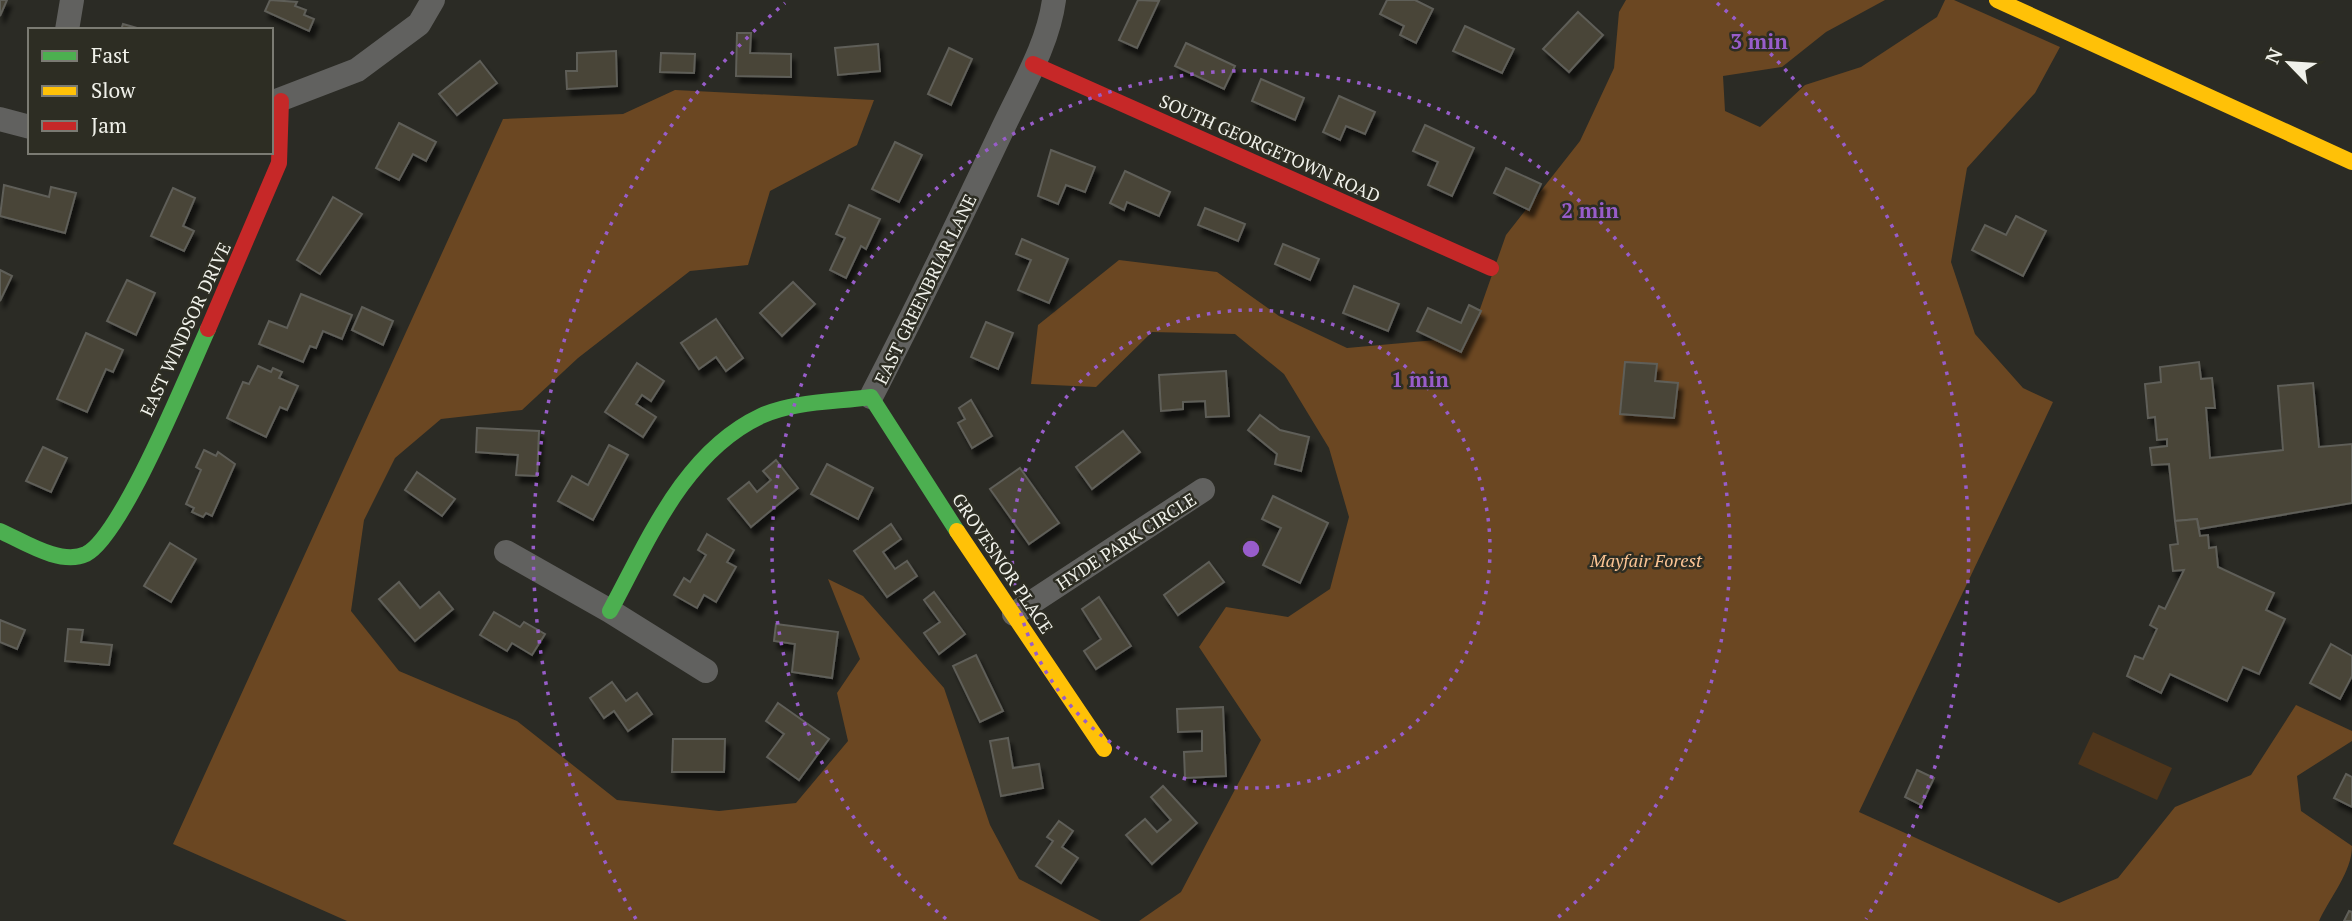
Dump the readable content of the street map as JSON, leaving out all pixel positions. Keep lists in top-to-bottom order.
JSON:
{
  "streets": {
    "street": [
      "SOUTH GEORGETOWN ROAD",
      "EAST GREENBRIAR LANE",
      "EAST WINDSOR DRIVE",
      "HYDE PARK CIRCLE",
      "GROVESNOR PLACE"
    ]
  },
  "crossings": [
    ["SOUTH GEORGETOWN ROAD", "EAST GREENBRIAR LANE"],
    ["EAST GREENBRIAR LANE", "GROVESNOR PLACE"],
    ["HYDE PARK CIRCLE", "GROVESNOR PLACE"]
  ],
  "parks": ["Mayfair Forest"],
  "legend": ["Fast", "Slow", "Jam"],
  "north": "top left",
  "rings": ["3 min", "2 min", "1 min"]
}
